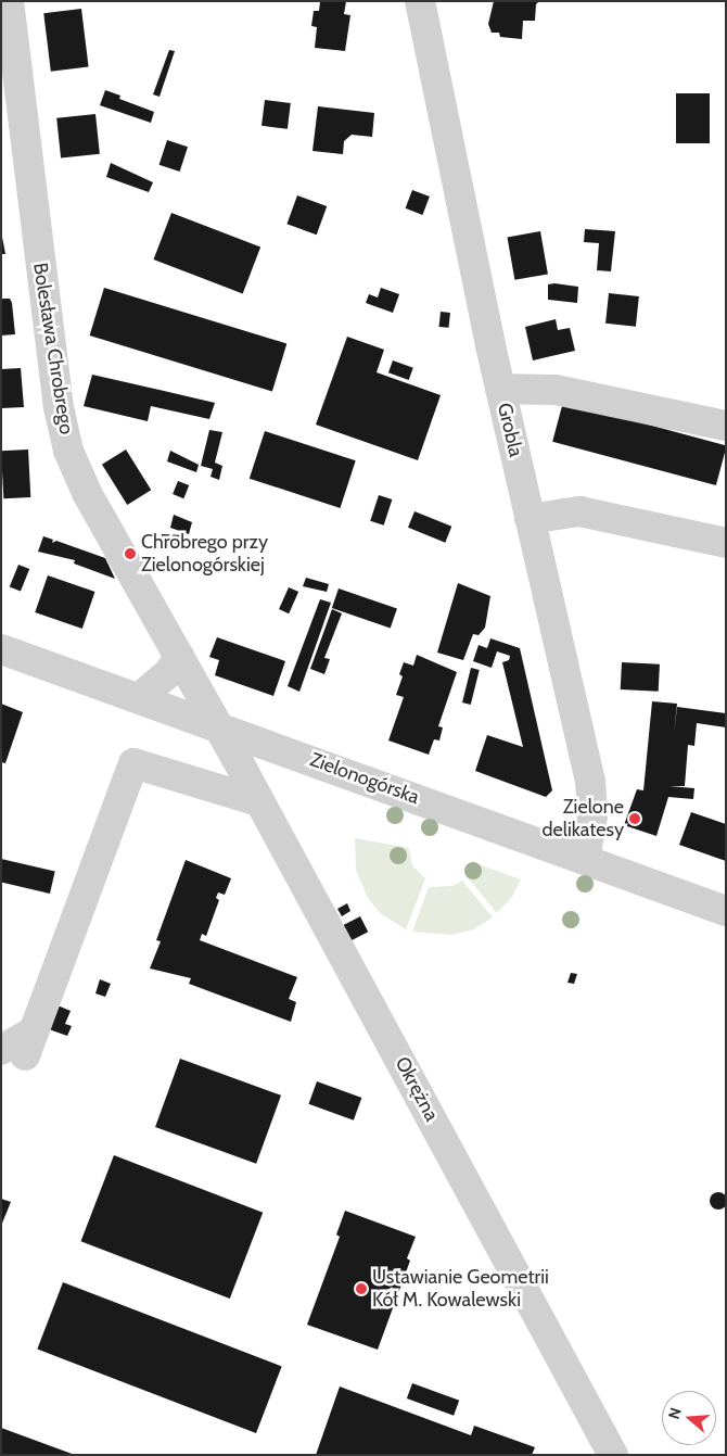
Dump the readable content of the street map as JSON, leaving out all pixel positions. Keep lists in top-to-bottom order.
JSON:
{
  "streets": {
    "street": [
      "Bolesława Chrobrego",
      "Grobla",
      "Zielonogórska",
      "Okrężna"
    ]
  },
  "crossings": [
    ["Bolesława Chrobrego", "Zielonogórska"],
    ["Bolesława Chrobrego", "Okrężna"],
    ["Grobla", "Zielonogórska"],
    ["Zielonogórska", "Okrężna"]
  ],
  "places": ["Chrobrego przy Zielonogórskiej", "Zielone delikatesy", "Ustawianie Geometrii Kół M. Kowalewski"],
  "north": "left"
}
